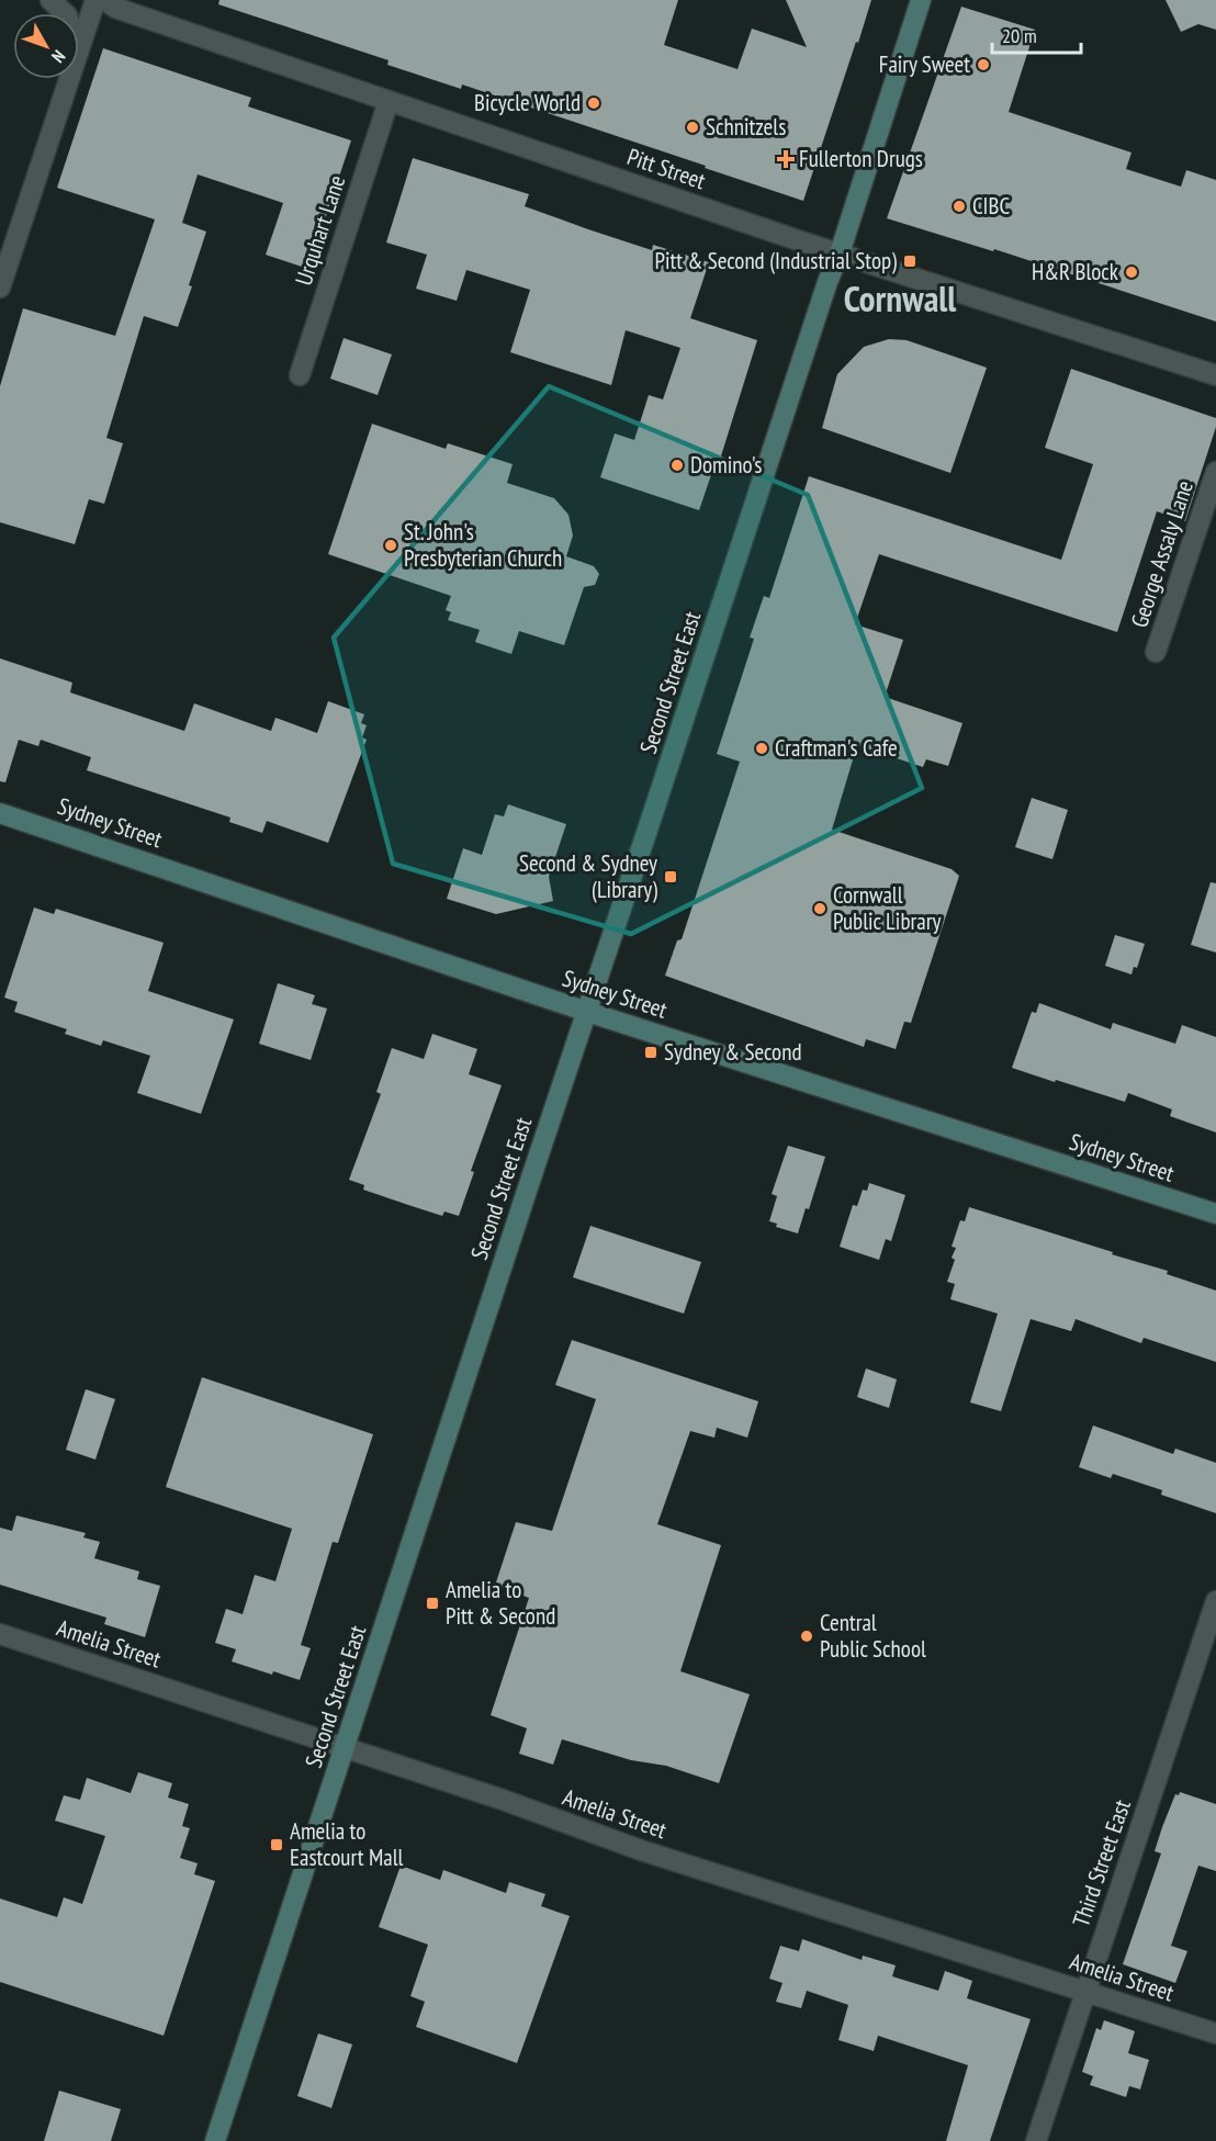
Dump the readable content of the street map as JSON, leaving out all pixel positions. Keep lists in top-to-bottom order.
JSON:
{
  "streets": {
    "main road": ["Second Street East", "Sydney Street"],
    "street": [
      "Pitt Street",
      "Urquhart Lane",
      "George Assaly Lane",
      "Amelia Street",
      "Third Street East"
    ]
  },
  "crossings": [
    ["Pitt Street", "Urquhart Lane"],
    ["Pitt Street", "Second Street East"],
    ["Second Street East", "Sydney Street"],
    ["Second Street East", "Amelia Street"],
    ["Amelia Street", "Third Street East"]
  ],
  "districts": ["Cornwall"],
  "places": {
    "other": [
      "Fairy Sweet",
      "Bicycle World",
      "Schnitzels",
      "CIBC",
      "H&R Block",
      "Domino's",
      "St. John's Presbyterian Church",
      "Craftman's Cafe",
      "Cornwall Public Library",
      "Central Public School"
    ],
    "health": ["Fullerton Drugs"],
    "transit": [
      "Pitt & Second (Industrial Stop)",
      "Second & Sydney (Library)",
      "Sydney & Second",
      "Amelia to Pitt & Second",
      "Amelia to Eastcourt Mall"
    ]
  },
  "scale_bar": "20 m",
  "north": "bottom right"
}
